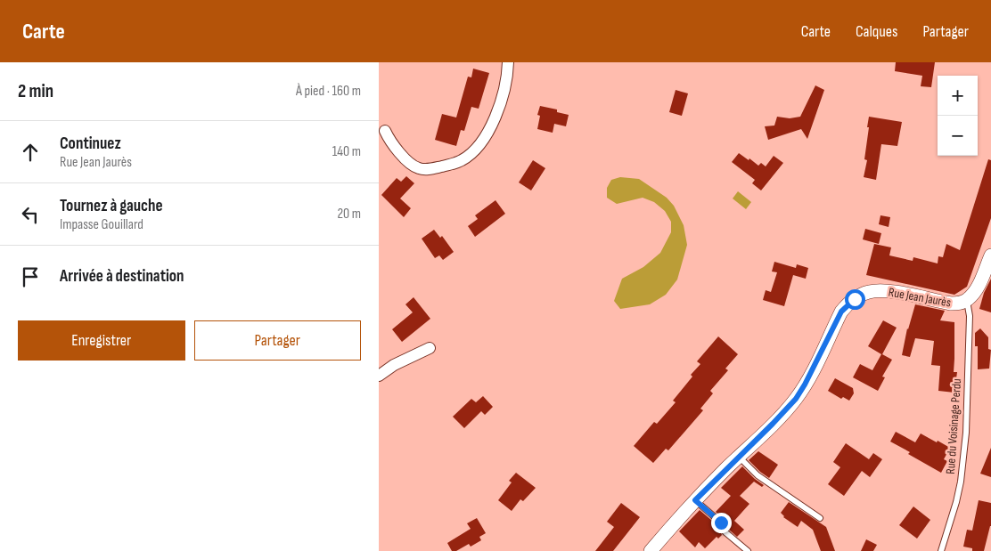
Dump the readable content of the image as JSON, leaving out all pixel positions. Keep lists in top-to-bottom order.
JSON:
{
  "streets": {
    "street": ["Rue Jean Jaurès"],
    "lane": ["Rue du Voisinage Perdu"]
  },
  "crossings": [
    ["Rue Jean Jaurès", "Rue du Voisinage Perdu"]
  ],
  "page": {
    "header": "Carte",
    "nav": ["Carte", "Calques", "Partager"],
    "heading": ["2 min", "À pied · 160 m"],
    "map_buttons": ["+", "−"],
    "list": [
      ["Continuez", "Rue Jean Jaurès", "140 m"],
      ["Tournez à gauche", "Impasse Gouillard", "20 m"],
      "Arrivée à destination"
    ],
    "buttons": ["Enregistrer", "Partager"]
  }
}
